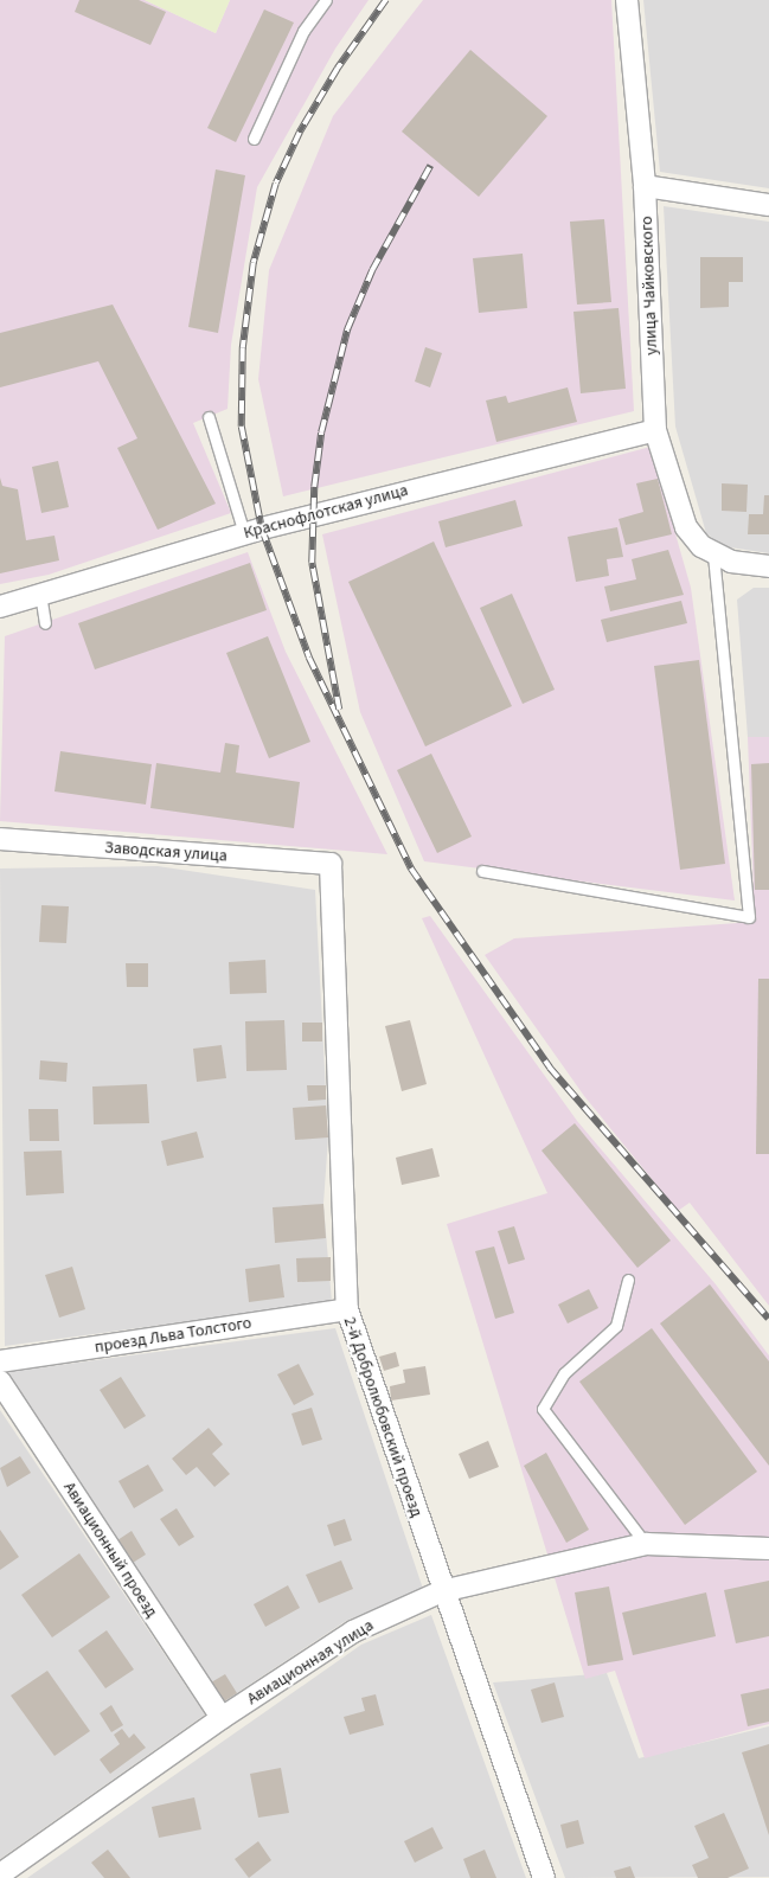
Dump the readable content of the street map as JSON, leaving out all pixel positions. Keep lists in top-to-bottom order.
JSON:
{
  "streets": {
    "street": [
      "улица Чайковского",
      "Краснофлотская улица",
      "Заводская улица",
      "проезд Льва Толстого",
      "2-й Добролюбовский проезд",
      "Авиационный проезд",
      "Авиационная улица"
    ]
  },
  "crossings": [
    ["улица Чайковского", "Краснофлотская улица"],
    ["Заводская улица", "2-й Добролюбовский проезд"],
    ["проезд Льва Толстого", "2-й Добролюбовский проезд"],
    ["2-й Добролюбовский проезд", "Авиационная улица"],
    ["Авиационный проезд", "Авиационная улица"]
  ]
}
